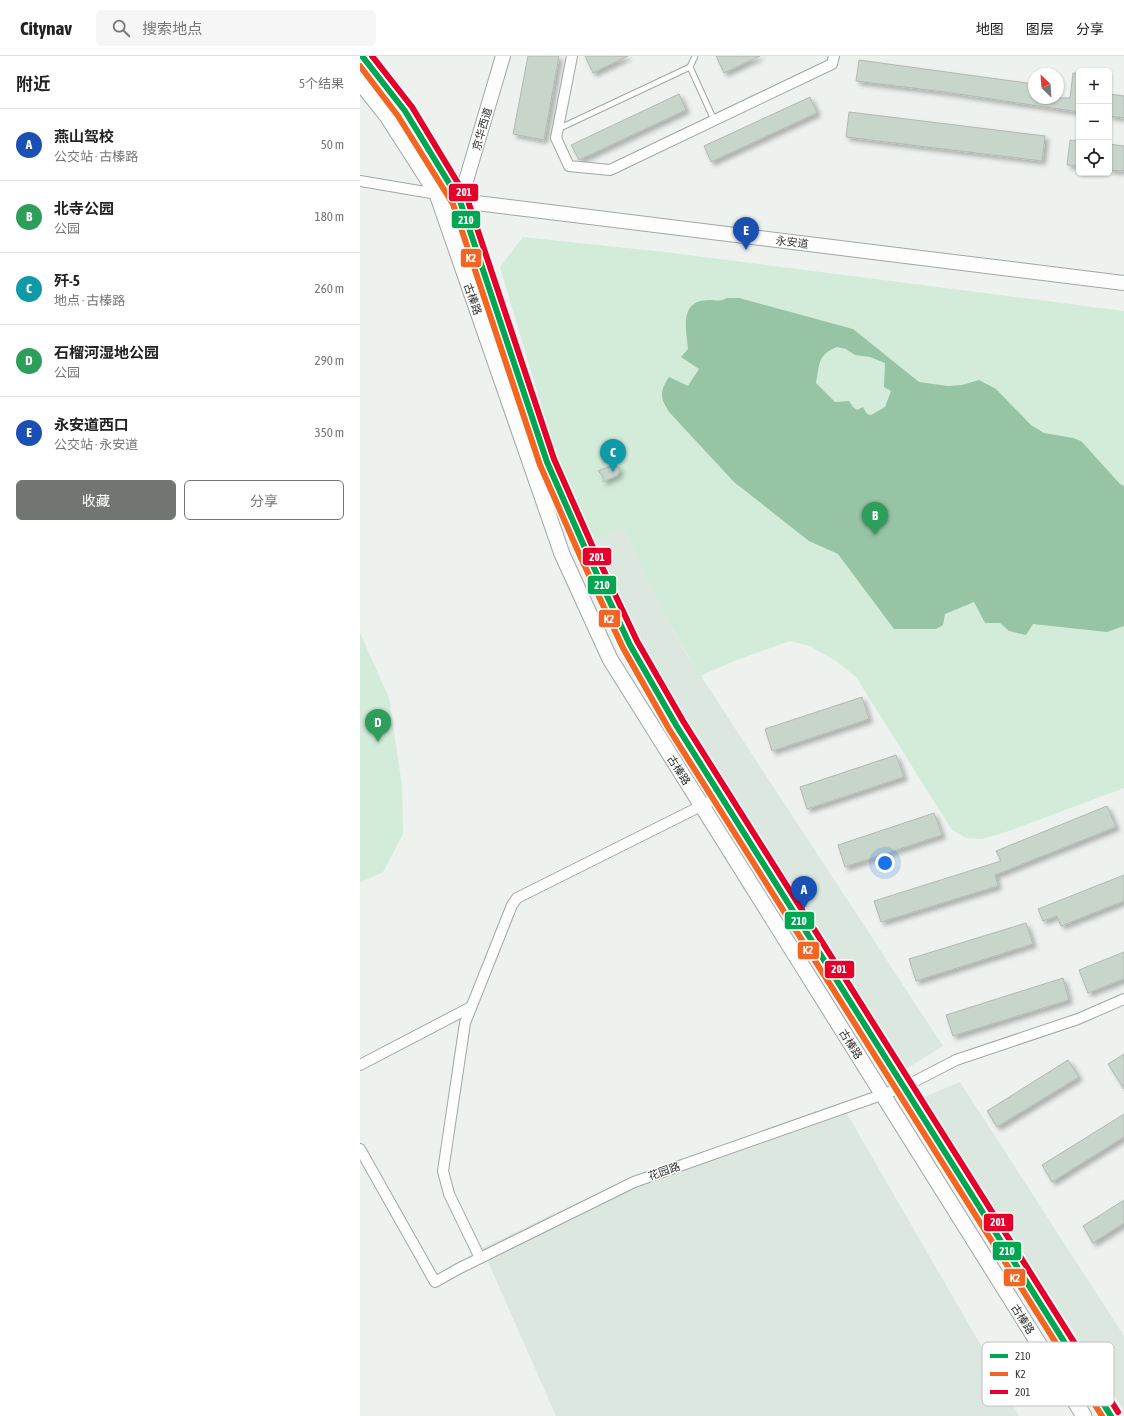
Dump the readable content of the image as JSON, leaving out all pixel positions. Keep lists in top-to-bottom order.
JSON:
{
  "streets": {
    "main road": ["京华西道", "永安道", "古榛路"],
    "street": ["花园路"]
  },
  "crossings": [
    ["京华西道", "永安道"],
    ["京华西道", "古榛路"],
    ["永安道", "古榛路"],
    ["古榛路", "花园路"]
  ],
  "lines": ["transit line 210", "transit line 201", "transit line K2"],
  "legend": ["210", "K2", "201"],
  "north": "top left",
  "page": {
    "header": "Citynav",
    "search": "搜索地点",
    "nav": ["地图", "图层", "分享"],
    "heading": ["附近", "5个结果"],
    "map_buttons": ["+", "−"],
    "list": [
      {
        "mark": "A",
        "name": "燕山驾校",
        "note": "公交站 · 古榛路",
        "value": "50 m"
      },
      {
        "mark": "B",
        "name": "北寺公园",
        "note": "公园",
        "value": "180 m"
      },
      {
        "mark": "C",
        "name": "歼-5",
        "note": "地点 · 古榛路",
        "value": "260 m"
      },
      {
        "mark": "D",
        "name": "石榴河湿地公园",
        "note": "公园",
        "value": "290 m"
      },
      {
        "mark": "E",
        "name": "永安道西口",
        "note": "公交站 · 永安道",
        "value": "350 m"
      }
    ],
    "pins": [
      "E",
      "C",
      "B",
      "D",
      "A"
    ],
    "buttons": ["收藏", "分享"]
  }
}
